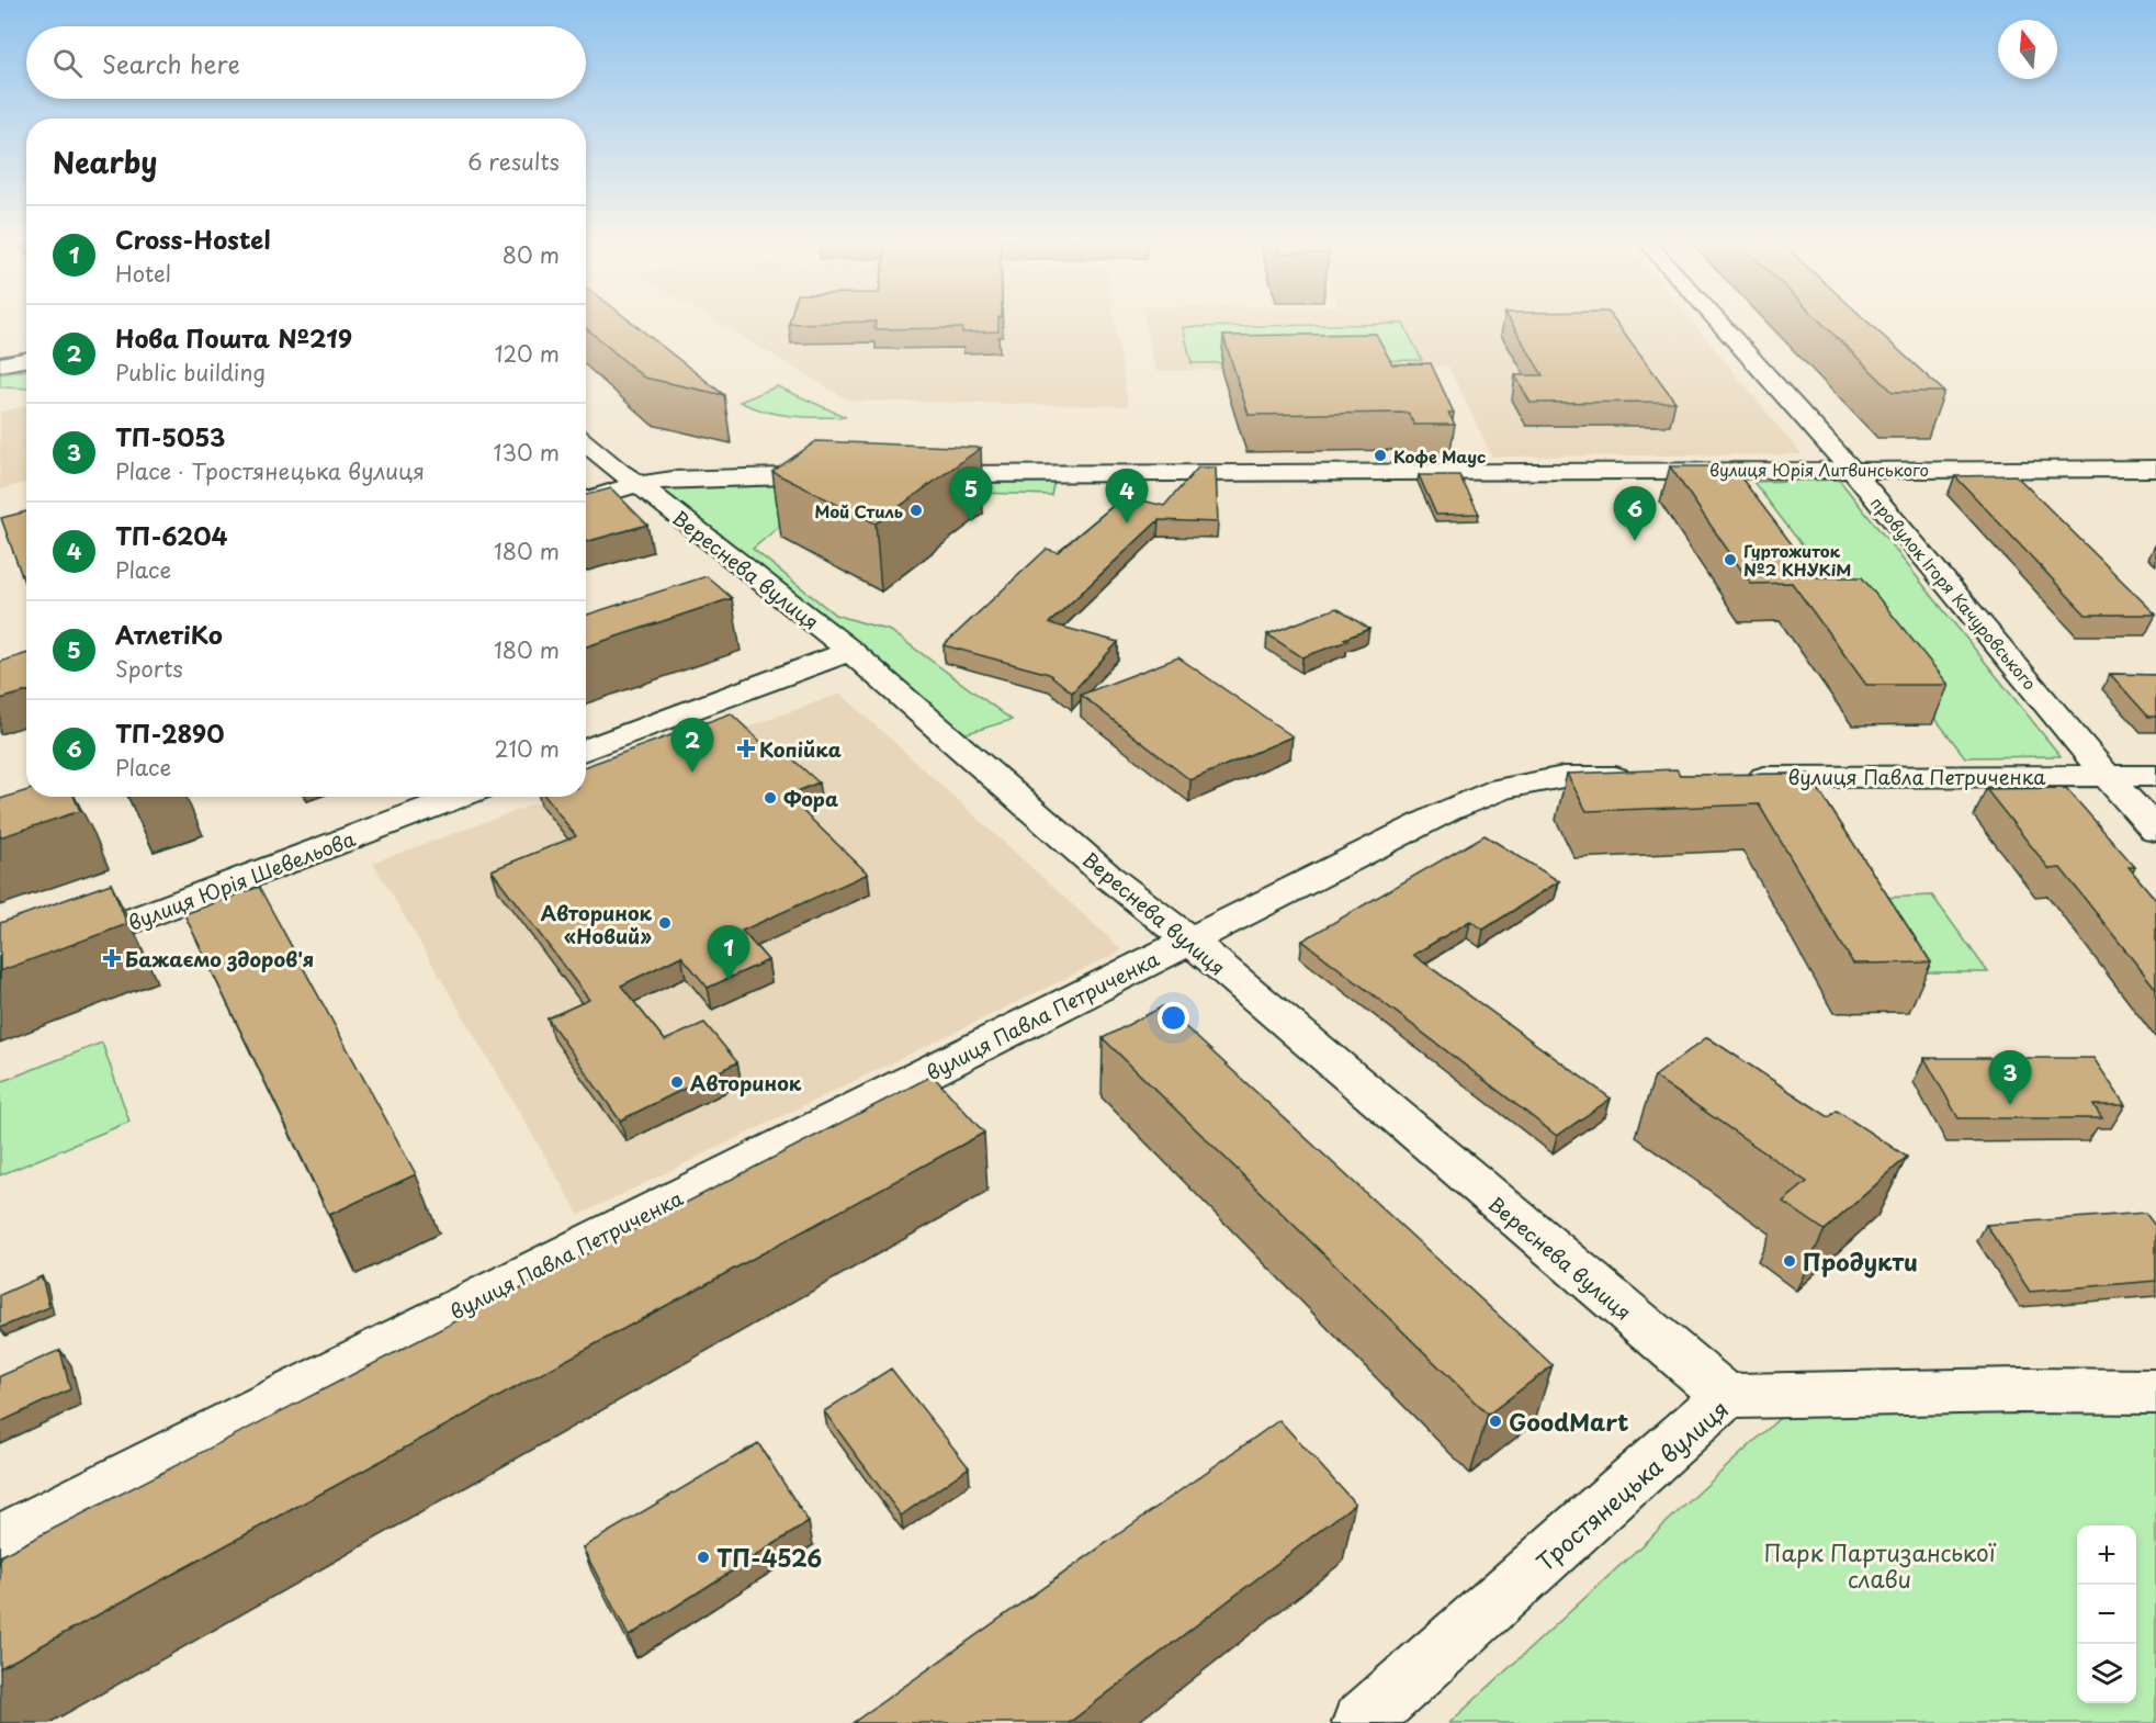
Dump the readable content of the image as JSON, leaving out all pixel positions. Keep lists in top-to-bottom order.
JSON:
{
  "streets": {
    "street": [
      "вулиця Юрія Литвинського",
      "Вереснева вулиця",
      "провулок Ігоря Качуровського",
      "вулиця Павла Петриченка",
      "вулиця Юрія Шевельова",
      "Тростянецька вулиця"
    ]
  },
  "crossings": [
    ["вулиця Юрія Литвинського", "провулок Ігоря Качуровського"],
    ["Вереснева вулиця", "вулиця Павла Петриченка"],
    ["Вереснева вулиця", "Тростянецька вулиця"],
    ["провулок Ігоря Качуровського", "вулиця Павла Петриченка"]
  ],
  "parks": ["Парк Партизанської слави"],
  "places": {
    "other": [
      "Кофе Маус",
      "Мой Стиль",
      "Гуртожиток №2 КНУКіМ",
      "Фора",
      "Авторинок «Новий»",
      "Авторинок",
      "Продукти",
      "GoodMart",
      "ТП-4526"
    ],
    "health": ["Копійка", "Бажаємо здоров'я"]
  },
  "north": "top",
  "page": {
    "search": "Search here",
    "heading": ["Nearby", "6 results"],
    "list": [
      {
        "mark": "1",
        "name": "Cross-Hostel",
        "note": "Hotel",
        "value": "80 m"
      },
      {
        "mark": "2",
        "name": "Нова Пошта №219",
        "note": "Public building",
        "value": "120 m"
      },
      {
        "mark": "3",
        "name": "ТП-5053",
        "note": "Place · Тростянецька вулиця",
        "value": "130 m"
      },
      {
        "mark": "4",
        "name": "ТП-6204",
        "note": "Place",
        "value": "180 m"
      },
      {
        "mark": "5",
        "name": "АтлетіКо",
        "note": "Sports",
        "value": "180 m"
      },
      {
        "mark": "6",
        "name": "ТП-2890",
        "note": "Place",
        "value": "210 m"
      }
    ],
    "pins": [
      "5",
      "4",
      "6",
      "2",
      "1",
      "3"
    ],
    "map_buttons": ["+", "−"]
  }
}
